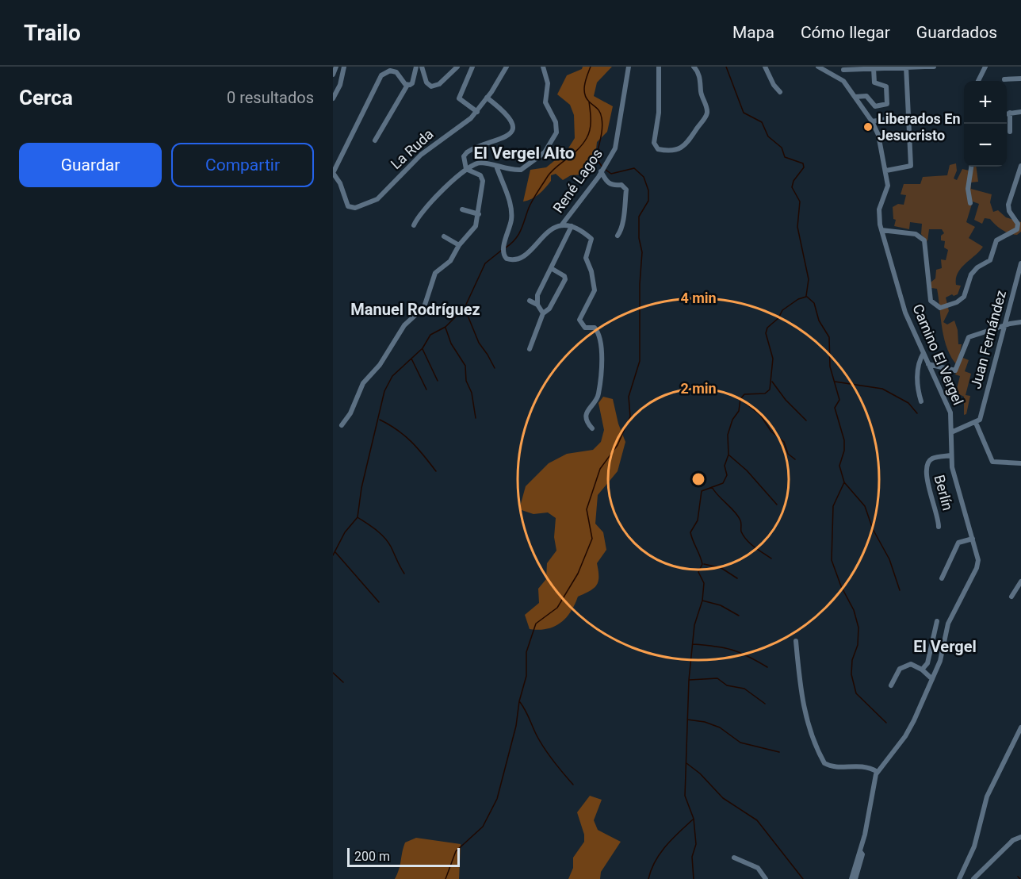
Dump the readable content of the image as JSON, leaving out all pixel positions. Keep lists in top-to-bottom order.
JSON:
{
  "streets": {
    "street": [
      "La Ruda",
      "René Lagos",
      "Juan Fernández",
      "Camino El Vergel",
      "Berlín"
    ]
  },
  "crossings": [
    ["Camino El Vergel", "Berlín"]
  ],
  "districts": ["El Vergel Alto", "Manuel Rodríguez", "El Vergel"],
  "places": ["Liberados En Jesucristo"],
  "scale_bar": "200 m",
  "page": {
    "header": "Trailo",
    "nav": ["Mapa", "Cómo llegar", "Guardados"],
    "heading": ["Cerca", "0 resultados"],
    "map_buttons": ["+", "−"],
    "buttons": ["Guardar", "Compartir"],
    "scale": "200 m"
  },
  "rings": ["4 min", "2 min"]
}
